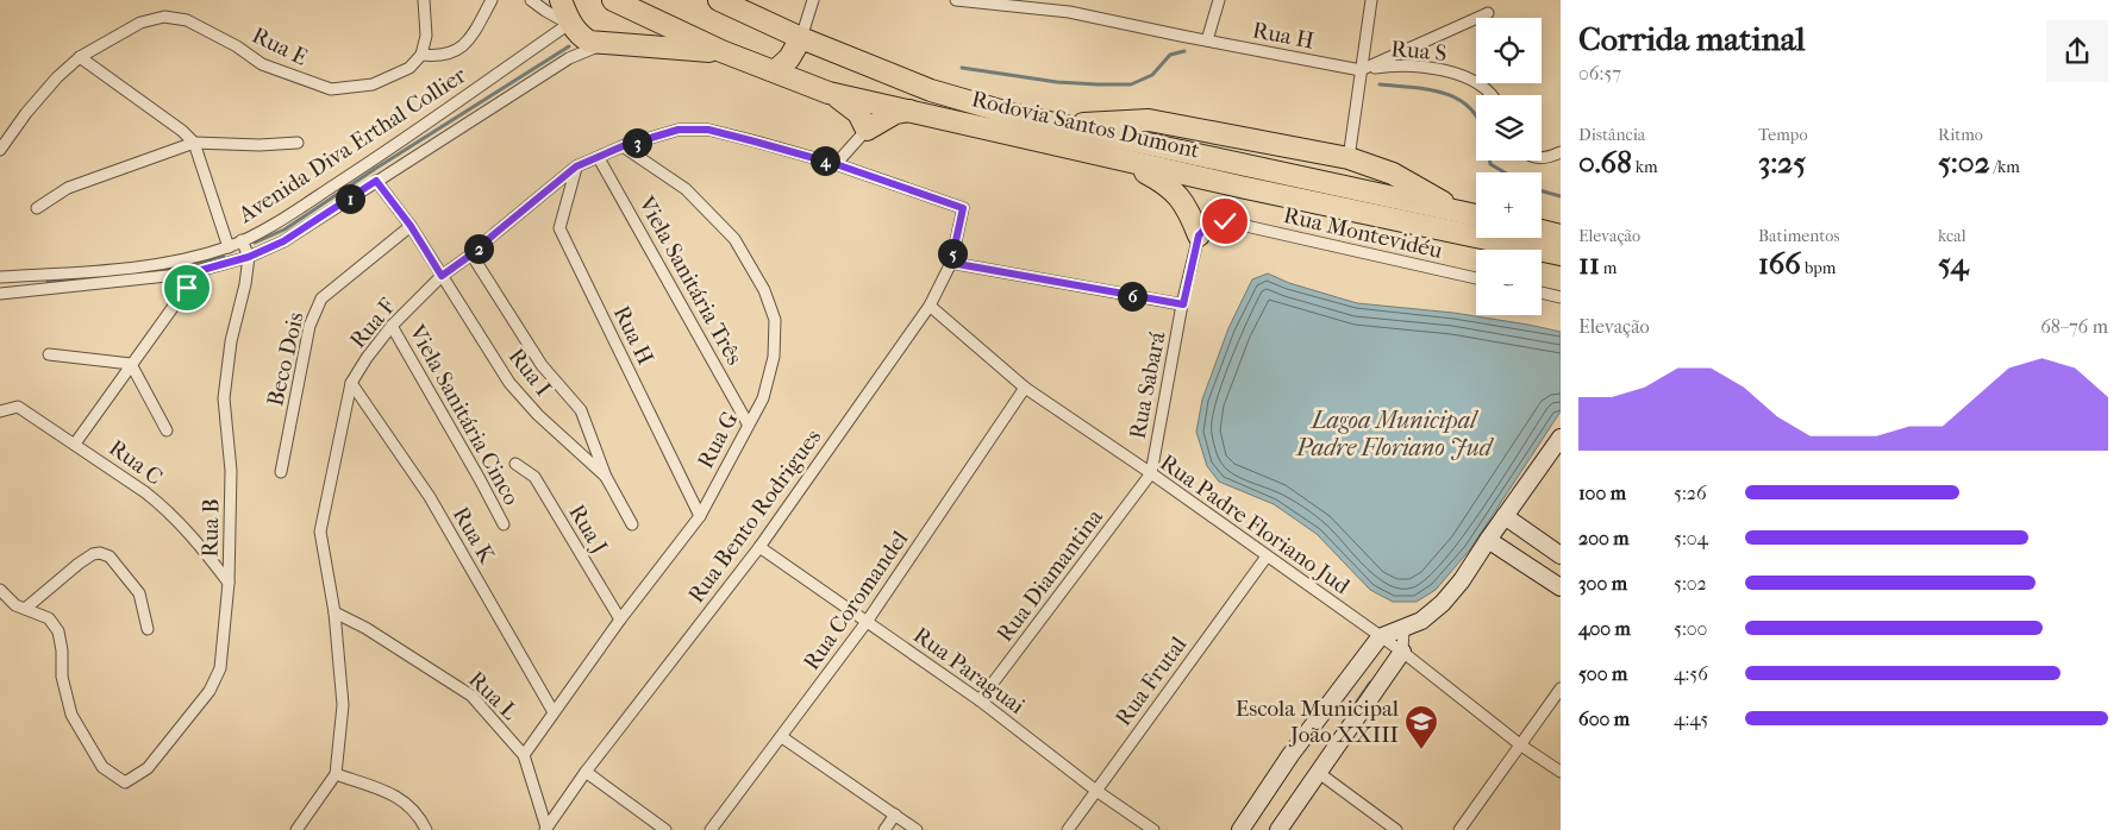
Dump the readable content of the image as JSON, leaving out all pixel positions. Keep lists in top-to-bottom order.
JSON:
{
  "streets": {
    "highway": ["Rodovia Santos Dumont"],
    "street": [
      "Rua H",
      "Rua E",
      "Rua S",
      "Avenida Diva Erthal Collier",
      "Rua Montevidéu",
      "Viela Sanitária Três",
      "Rua F",
      "Beco Dois",
      "Rua I",
      "Rua Sabará",
      "Viela Sanitária Cinco",
      "Rua G",
      "Rua C",
      "Rua Bento Rodrigues",
      "Rua Padre Floriano Jud",
      "Rua B",
      "Rua J",
      "Rua K",
      "Rua Diamantina",
      "Rua Coromandel",
      "Rua Paraguai",
      "Rua Frutal",
      "Rua L"
    ]
  },
  "crossings": [
    ["Rua H", "Rua S"],
    ["Rua H", "Rua F"],
    ["Rua H", "Rua G"],
    ["Avenida Diva Erthal Collier", "Rua I"],
    ["Avenida Diva Erthal Collier", "Rua B"],
    ["Rua Montevidéu", "Rua Sabará"],
    ["Viela Sanitária Três", "Rua F"],
    ["Viela Sanitária Três", "Rua G"],
    ["Rua F", "Rua I"],
    ["Rua F", "Viela Sanitária Cinco"],
    ["Rua F", "Rua G"],
    ["Rua F", "Rua Bento Rodrigues"],
    ["Rua F", "Rua K"],
    ["Rua F", "Rua L"],
    ["Beco Dois", "Rua I"],
    ["Rua Sabará", "Rua Padre Floriano Jud"],
    ["Rua Sabará", "Rua Diamantina"],
    ["Rua G", "Rua J"],
    ["Rua G", "Rua K"],
    ["Rua G", "Rua L"],
    ["Rua C", "Rua B"],
    ["Rua Bento Rodrigues", "Rua Padre Floriano Jud"],
    ["Rua Bento Rodrigues", "Rua Paraguai"],
    ["Rua Bento Rodrigues", "Rua L"],
    ["Rua Padre Floriano Jud", "Rua Diamantina"],
    ["Rua Padre Floriano Jud", "Rua Coromandel"],
    ["Rua Padre Floriano Jud", "Rua Frutal"],
    ["Rua Diamantina", "Rua Paraguai"],
    ["Rua Coromandel", "Rua Paraguai"],
    ["Rua Paraguai", "Rua Frutal"]
  ],
  "water": ["Lagoa Municipal Padre Floriano Jud"],
  "places": {
    "school or university": ["Escola Municipal João XXIII"]
  },
  "page": {
    "heading": ["Corrida matinal", "06:57"],
    "map_buttons": ["+", "−"],
    "stats": [
      ["Distância", "0.68 km"],
      ["Tempo", "3:25"],
      ["Ritmo", "5:02 /km"],
      ["Elevação", "11 m"],
      ["Batimentos", "166 bpm"],
      ["kcal", "54"]
    ],
    "pins": [
      "3",
      "4",
      "1",
      "2",
      "5",
      "6"
    ],
    "chart": ["Elevação", "68–76 m"],
    "list": [
      {
        "name": "100 m",
        "note": "5:26"
      },
      {
        "name": "200 m",
        "note": "5:04"
      },
      {
        "name": "300 m",
        "note": "5:02"
      },
      {
        "name": "400 m",
        "note": "5:00"
      },
      {
        "name": "500 m",
        "note": "4:56"
      },
      {
        "name": "600 m",
        "note": "4:45"
      }
    ]
  }
}
